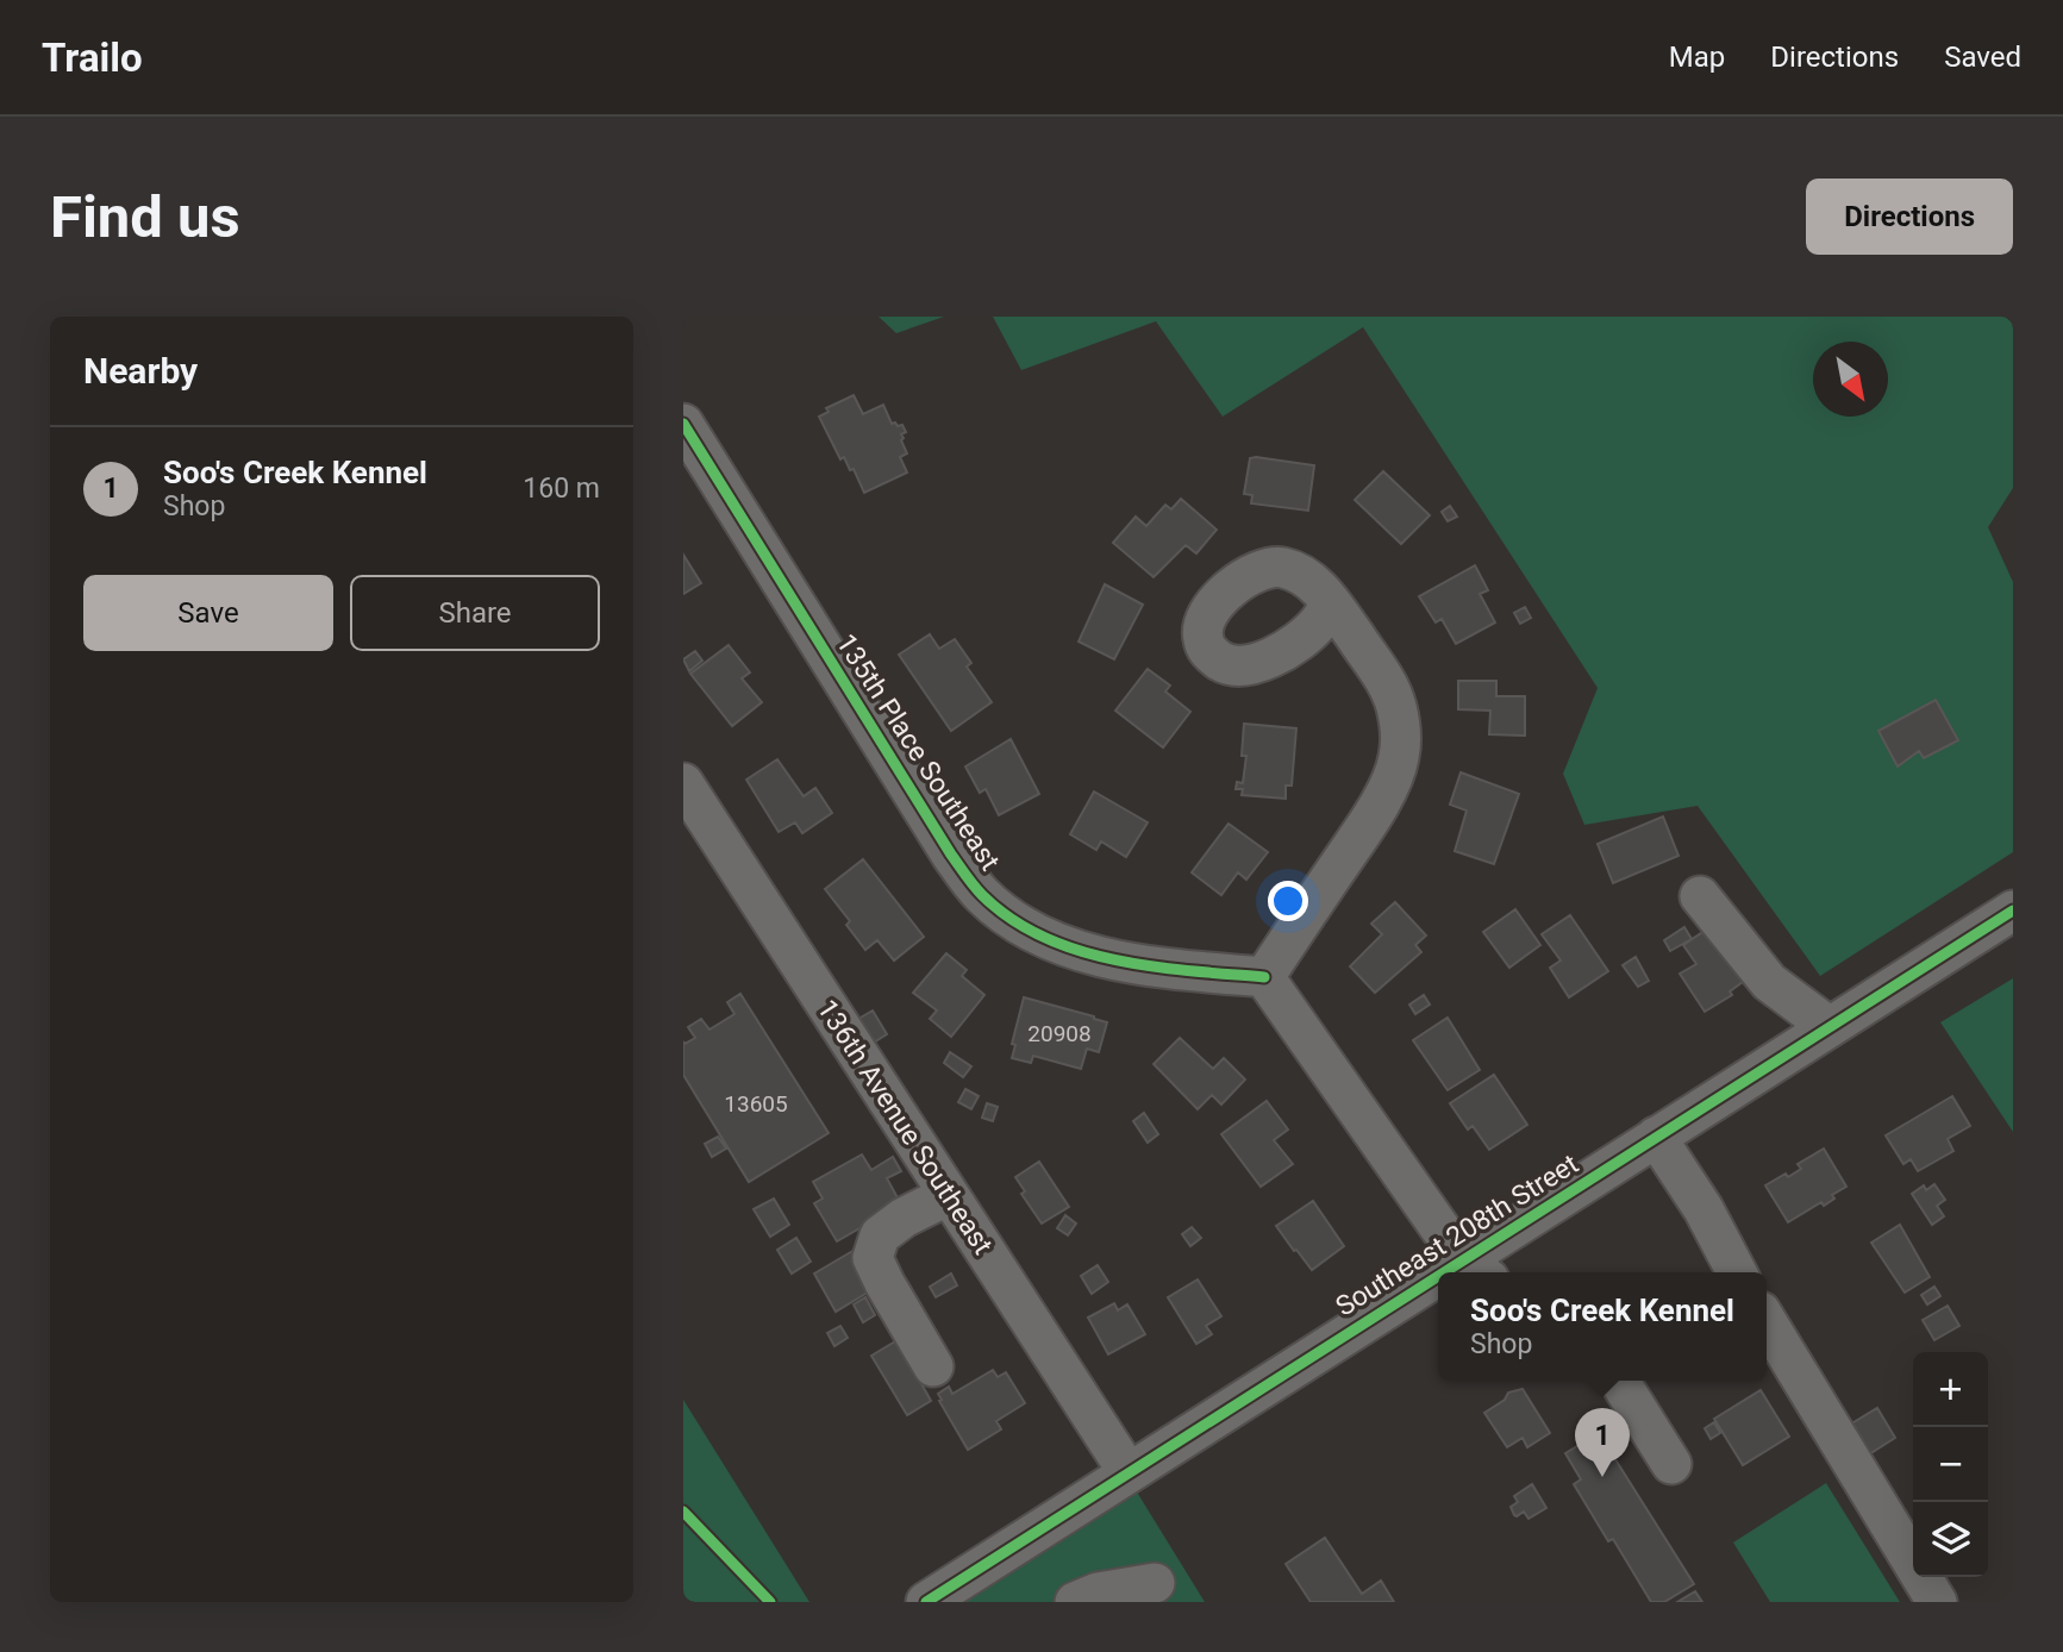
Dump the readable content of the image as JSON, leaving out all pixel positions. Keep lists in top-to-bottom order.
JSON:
{
  "streets": {
    "street": ["135th Place Southeast", "136th Avenue Southeast", "Southeast 208th Street"]
  },
  "crossings": [
    ["136th Avenue Southeast", "Southeast 208th Street"]
  ],
  "house_numbers": ["20908", "13605"],
  "north": "bottom right",
  "page": {
    "header": "Trailo",
    "nav": ["Map", "Directions", "Saved"],
    "buttons": [
      "Directions",
      ["Save", "Share"]
    ],
    "title": "Find us",
    "heading": "Nearby",
    "list": [
      {
        "mark": "1",
        "name": "Soo's Creek Kennel",
        "note": "Shop",
        "value": "160 m"
      }
    ],
    "popup": ["Soo's Creek Kennel", "Shop"],
    "map_buttons": ["+", "−"],
    "pins": "1"
  }
}
